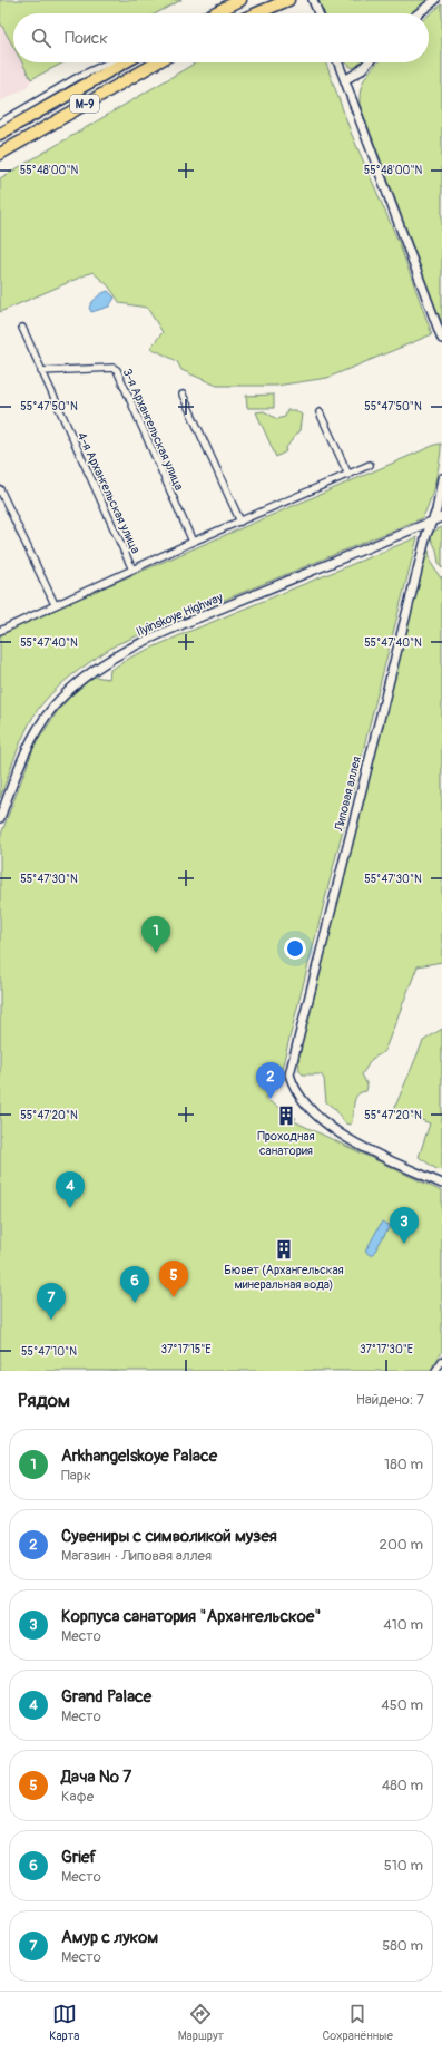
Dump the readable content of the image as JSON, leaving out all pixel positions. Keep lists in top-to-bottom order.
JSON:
{
  "streets": {
    "highway": ["М-9"],
    "street": [
      "3-я Архангельская улица",
      "4-я Архангельская улица",
      "Ilyinskoye Highway",
      "Липовая аллея"
    ]
  },
  "crossings": [
    ["3-я Архангельская улица", "4-я Архангельская улица"],
    ["Ilyinskoye Highway", "Липовая аллея"]
  ],
  "places": {
    "building": ["Проходная санатория", "Бювет (Архангельская минеральная вода)"]
  },
  "page": {
    "search": "Поиск",
    "pins": [
      "1",
      "2",
      "4",
      "3",
      "5",
      "6",
      "7"
    ],
    "heading": ["Рядом", "Найдено: 7"],
    "list": [
      {
        "mark": "1",
        "name": "Arkhangelskoye Palace",
        "note": "Парк",
        "value": "180 m"
      },
      {
        "mark": "2",
        "name": "Сувениры с символикой музея",
        "note": "Магазин · Липовая аллея",
        "value": "200 m"
      },
      {
        "mark": "3",
        "name": "Корпуса санатория \"Архангельское\"",
        "note": "Место",
        "value": "410 m"
      },
      {
        "mark": "4",
        "name": "Grand Palace",
        "note": "Место",
        "value": "450 m"
      },
      {
        "mark": "5",
        "name": "Дача № 7",
        "note": "Кафе",
        "value": "480 m"
      },
      {
        "mark": "6",
        "name": "Grief",
        "note": "Место",
        "value": "510 m"
      },
      {
        "mark": "7",
        "name": "Амур с луком",
        "note": "Место",
        "value": "580 m"
      }
    ],
    "nav": ["Карта", "Маршрут", "Сохранённые"]
  },
  "coordinates": [
    "55°48'00\"N",
    "55°47'50\"N",
    "55°47'40\"N",
    "55°47'30\"N",
    "55°47'20\"N",
    "37°17'15\"E",
    "37°17'30\"E",
    "55°47'10\"N"
  ]
}
